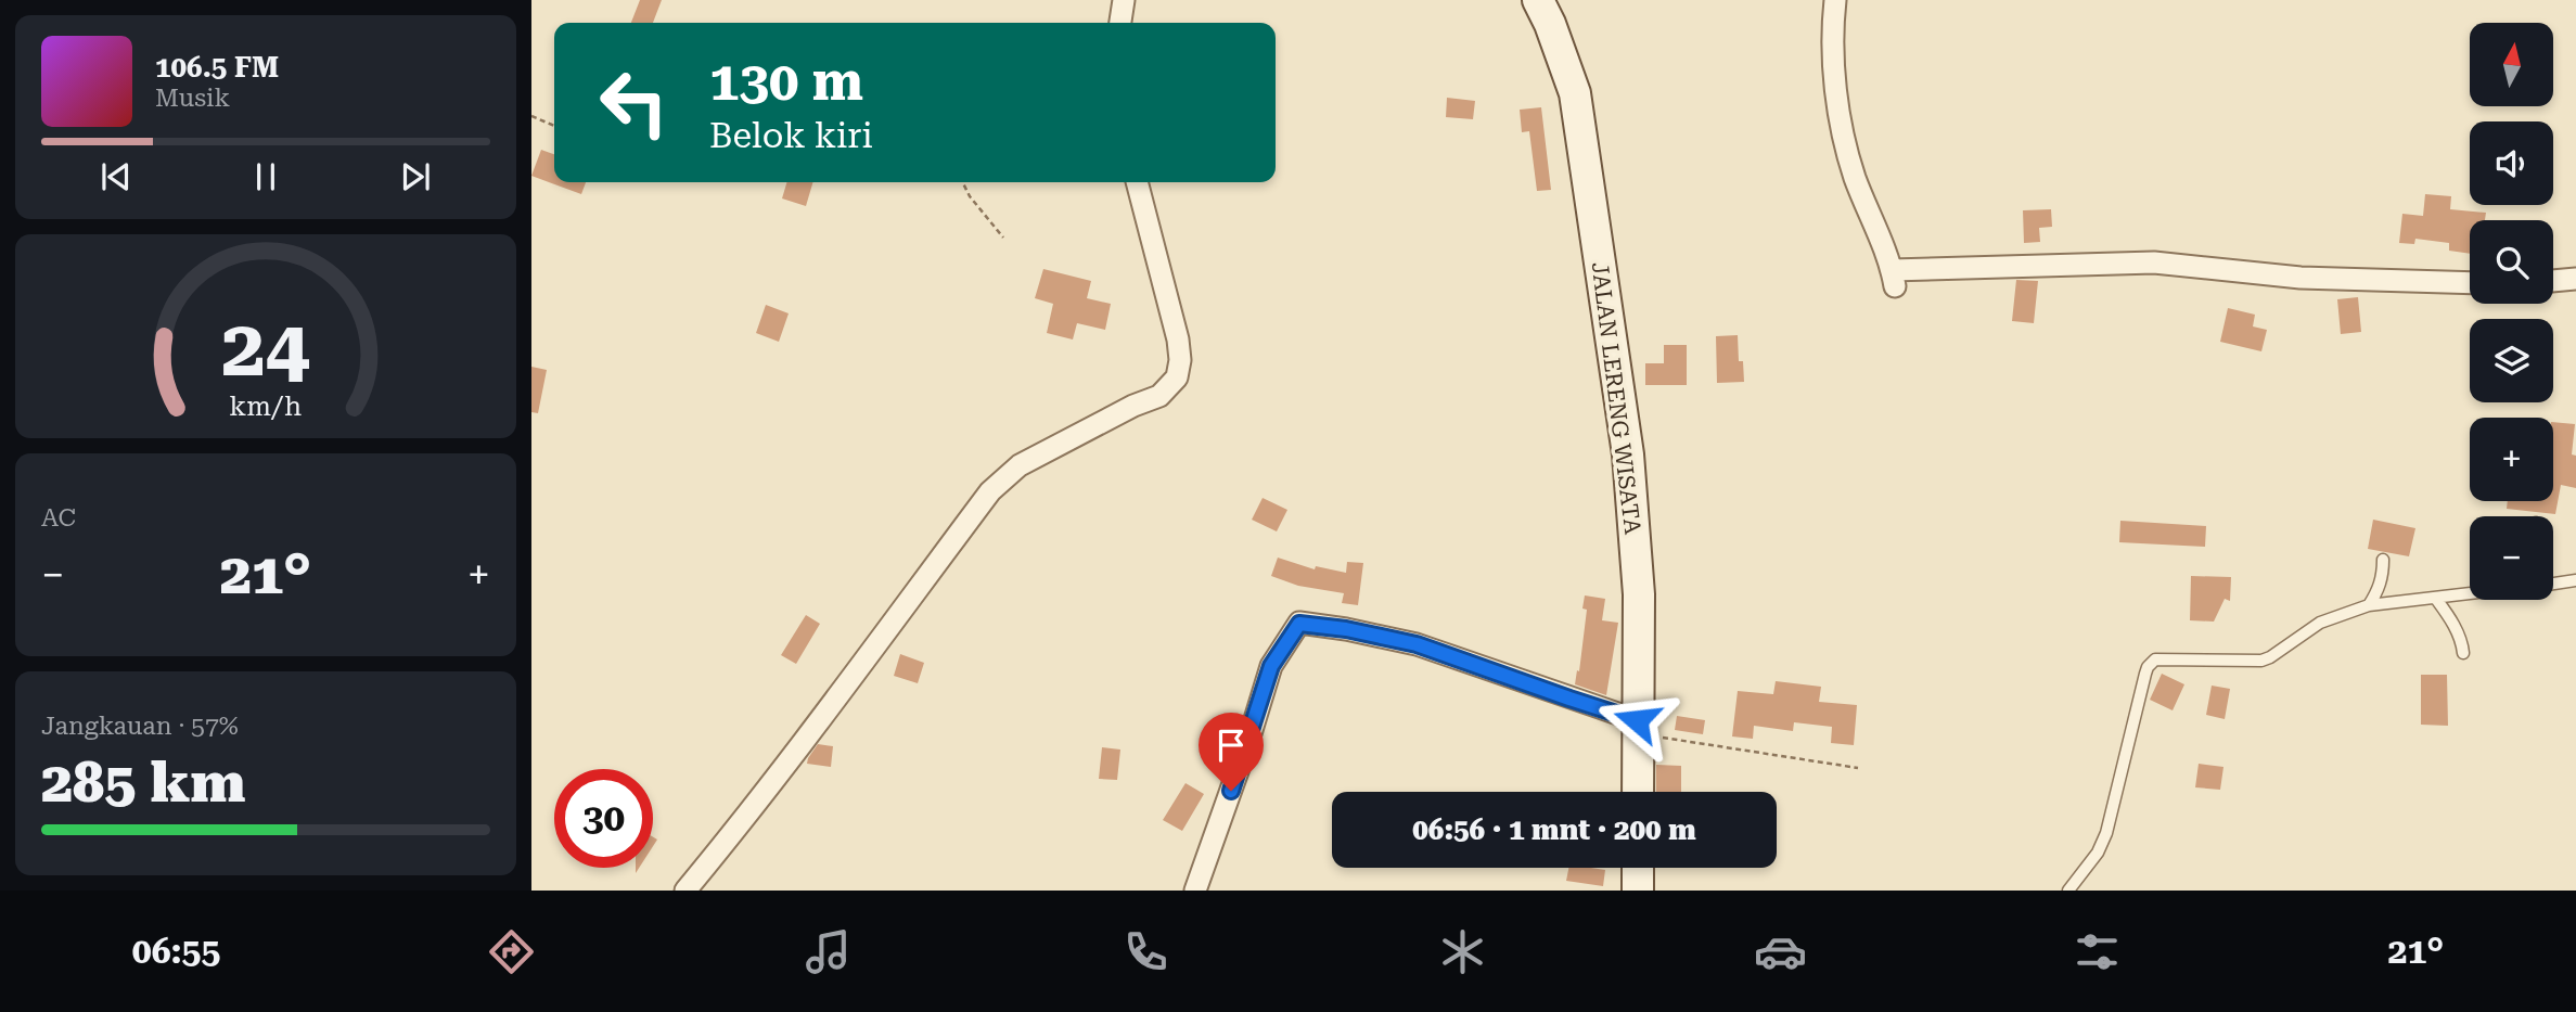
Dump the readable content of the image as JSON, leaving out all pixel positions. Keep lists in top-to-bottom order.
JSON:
{
  "streets": {
    "main road": ["JALAN LERENG WISATA"]
  },
  "north": "top",
  "page": {
    "map_buttons": ["+", "−"],
    "turn": ["130 m", "Belok kiri"],
    "song": ["106.5 FM", "Musik"],
    "tile": [
      "AC",
      ["Jangkauan · 57%", "285 km"]
    ],
    "heat": ["−", "21°", "+"],
    "limit": "30",
    "trip": "06:56 · 1 mnt · 200 m",
    "tabs": ["06:55", "21°"],
    "gauge": ["24", "km/h"]
  }
}
